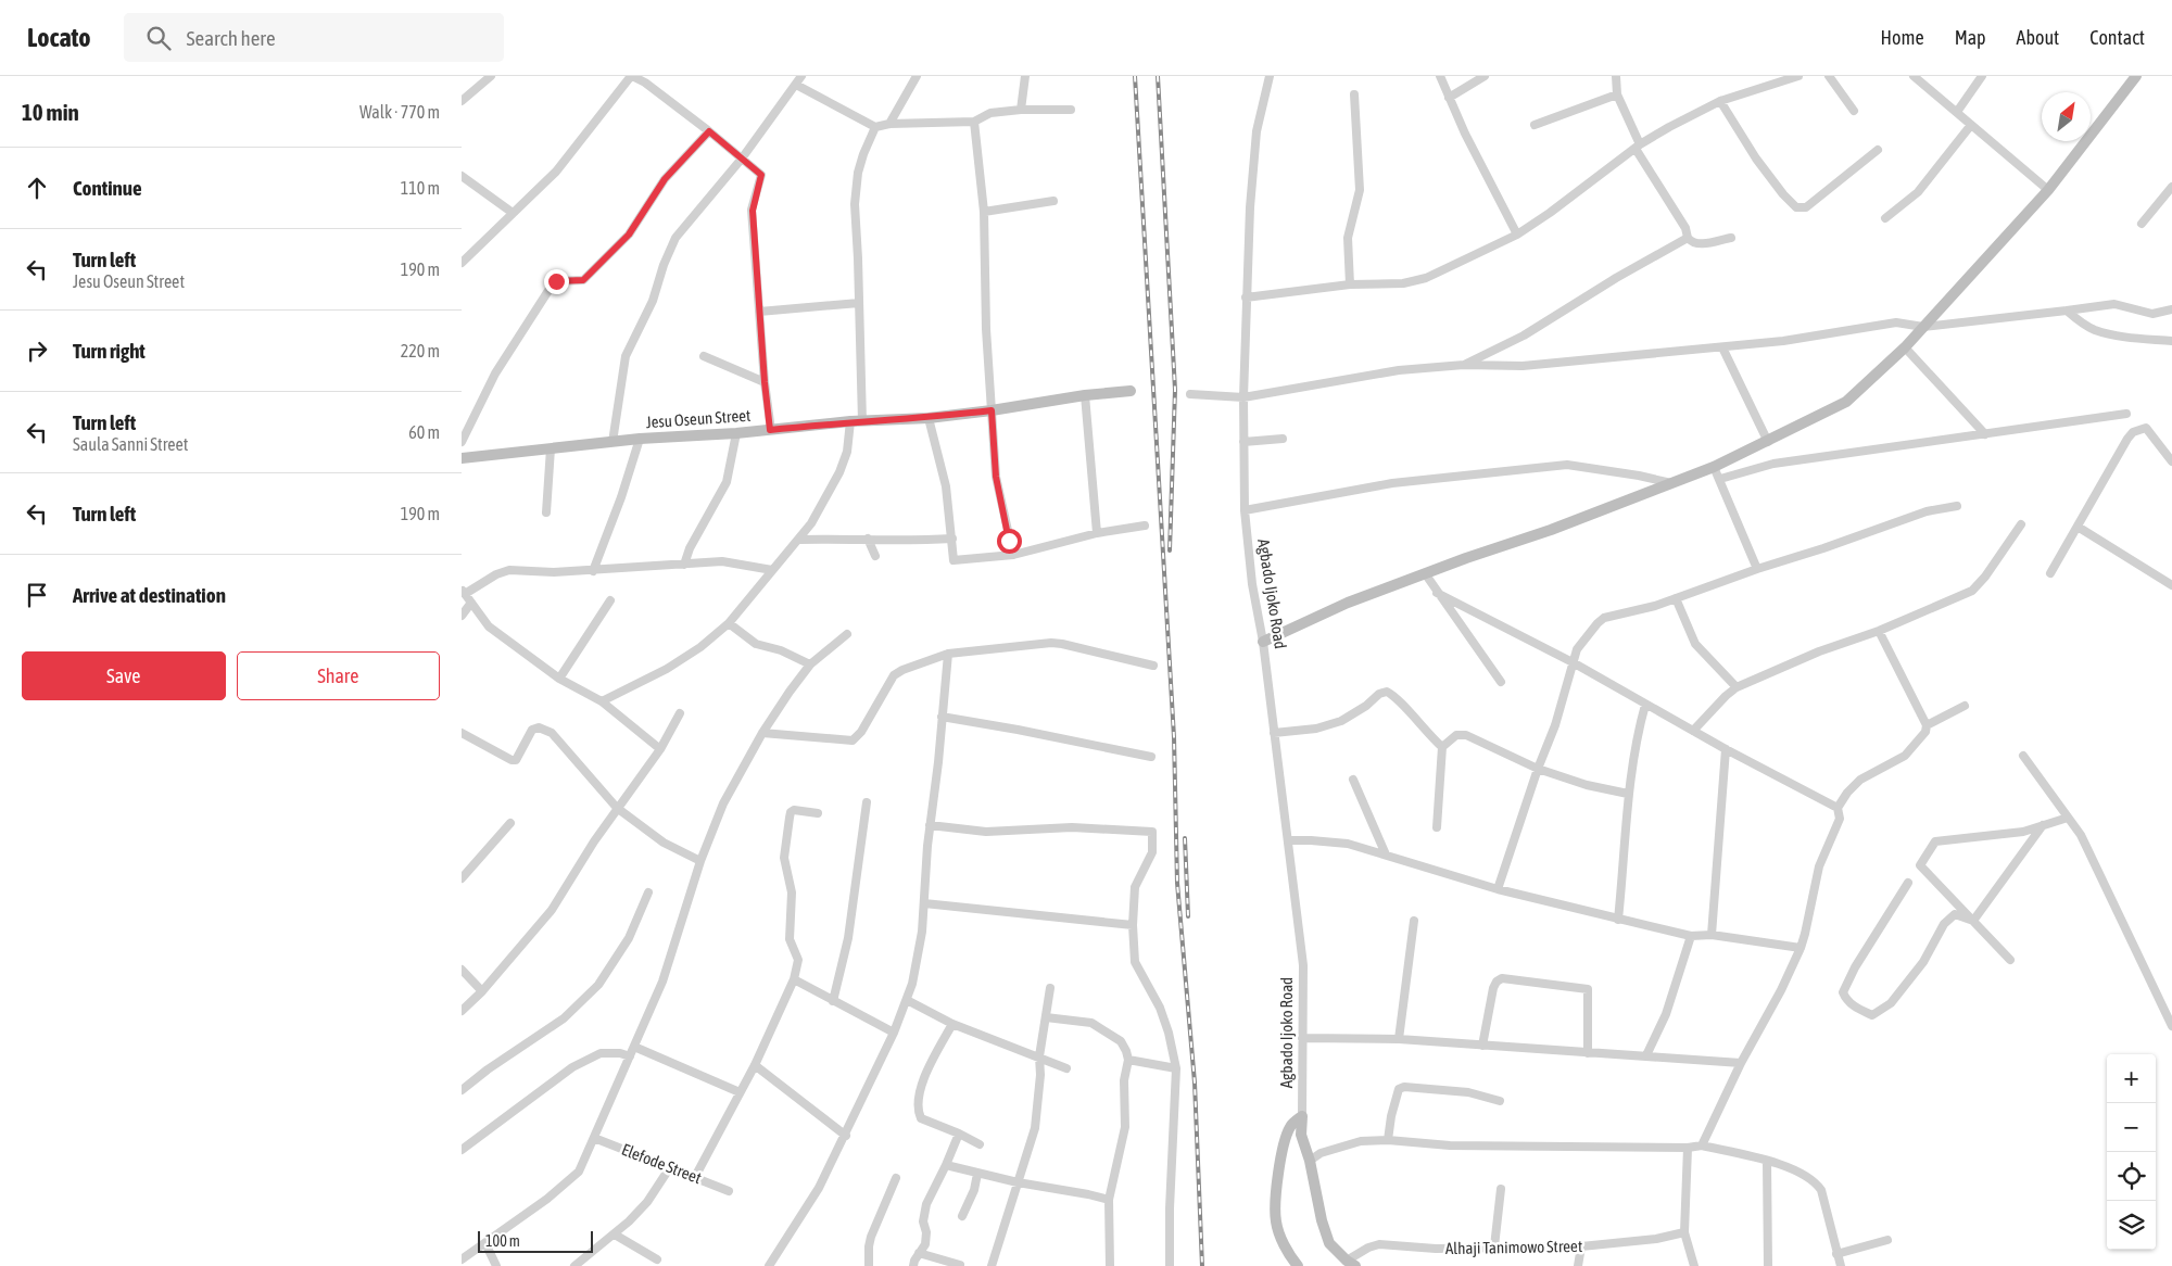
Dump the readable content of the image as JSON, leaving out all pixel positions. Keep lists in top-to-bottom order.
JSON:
{
  "streets": {
    "main road": ["Jesu Oseun Street", "Agbado Ijoko Road"],
    "street": ["Elefode Street", "Alhaji Tanimowo Street"]
  },
  "crossings": [
    ["Agbado Ijoko Road", "Alhaji Tanimowo Street"]
  ],
  "scale_bar": "100 m",
  "north": "top right",
  "page": {
    "header": "Locato",
    "search": "Search here",
    "nav": [
      "Home",
      "Map",
      "About",
      "Contact"
    ],
    "heading": ["10 min", "Walk · 770 m"],
    "list": [
      ["Continue", "110 m"],
      ["Turn left", "Jesu Oseun Street", "190 m"],
      ["Turn right", "220 m"],
      ["Turn left", "Saula Sanni Street", "60 m"],
      ["Turn left", "190 m"],
      "Arrive at destination"
    ],
    "buttons": ["Save", "Share"],
    "map_buttons": ["+", "−"],
    "scale": "100 m"
  }
}
